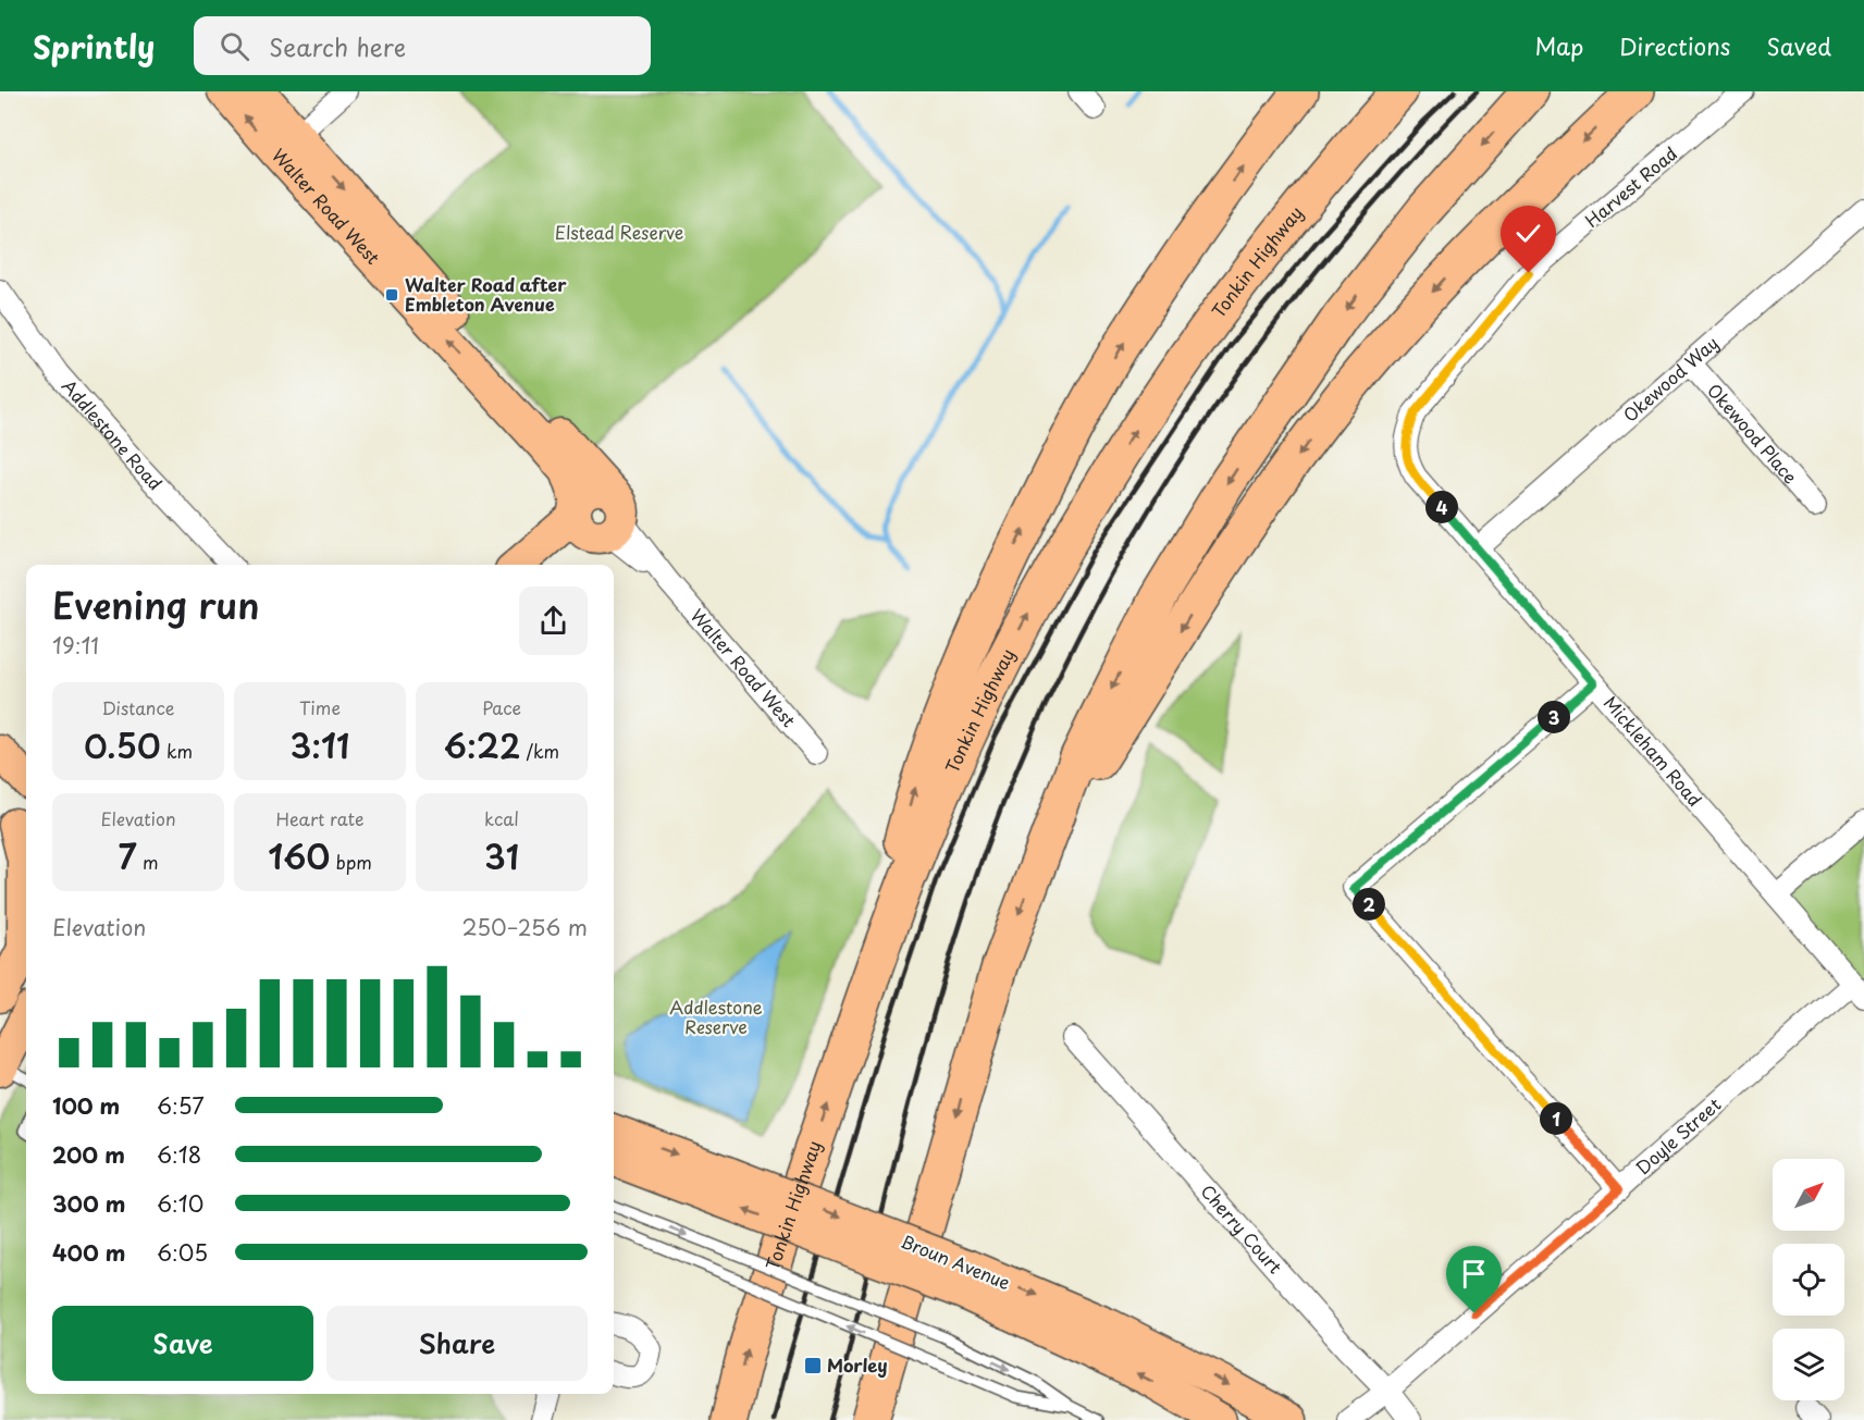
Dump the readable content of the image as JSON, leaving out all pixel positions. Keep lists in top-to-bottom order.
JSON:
{
  "streets": {
    "highway": ["Tonkin Highway"],
    "main road": ["Walter Road West", "Broun Avenue"],
    "street": [
      "Harvest Road",
      "Okewood Way",
      "Addlestone Road",
      "Okewood Place",
      "Mickleham Road",
      "Doyle Street",
      "Cherry Court"
    ]
  },
  "crossings": [
    ["Harvest Road", "Mickleham Road"],
    ["Okewood Way", "Okewood Place"],
    ["Okewood Way", "Mickleham Road"],
    ["Mickleham Road", "Doyle Street"],
    ["Doyle Street", "Cherry Court"]
  ],
  "parks": ["Elstead Reserve", "Addlestone Reserve"],
  "places": {
    "transit": ["Walter Road after Embleton Avenue", "Morley"]
  },
  "north": "top right",
  "page": {
    "header": "Sprintly",
    "search": "Search here",
    "nav": ["Map", "Directions", "Saved"],
    "pins": [
      "4",
      "3",
      "2",
      "1"
    ],
    "heading": ["Evening run", "19:11"],
    "stats": [
      ["Distance", "0.50 km"],
      ["Time", "3:11"],
      ["Pace", "6:22 /km"],
      ["Elevation", "7 m"],
      ["Heart rate", "160 bpm"],
      ["kcal", "31"]
    ],
    "chart": ["Elevation", "250–256 m"],
    "list": [
      {
        "name": "100 m",
        "note": "6:57"
      },
      {
        "name": "200 m",
        "note": "6:18"
      },
      {
        "name": "300 m",
        "note": "6:10"
      },
      {
        "name": "400 m",
        "note": "6:05"
      }
    ],
    "buttons": ["Save", "Share"]
  }
}
